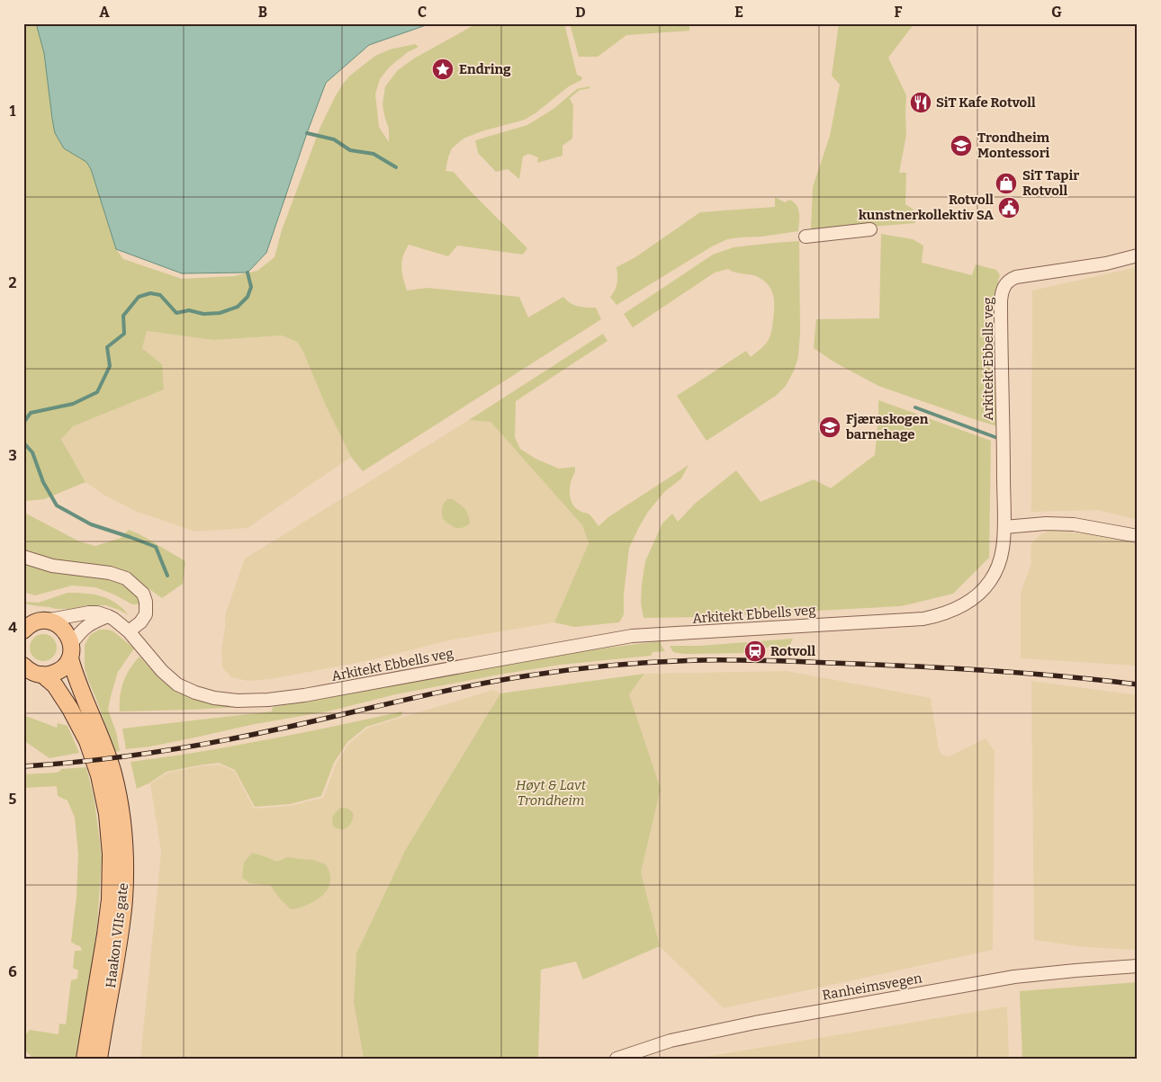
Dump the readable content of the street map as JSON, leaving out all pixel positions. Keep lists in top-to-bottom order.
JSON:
{
  "streets": {
    "main road": ["Haakon VIIs gate"],
    "street": ["Arkitekt Ebbells veg", "Ranheimsvegen"]
  },
  "crossings": [
    ["Arkitekt Ebbells veg", "Haakon VIIs gate"]
  ],
  "parks": ["Høyt & Lavt Trondheim"],
  "places": {
    "place": ["Endring"],
    "restaurant": ["SiT Kafe Rotvoll"],
    "school or university": ["Trondheim Montessori", "Fjæraskogen barnehage"],
    "shop": ["SiT Tapir Rotvoll"],
    "public building": ["Rotvoll kunstnerkollektiv SA"],
    "station": ["Rotvoll"]
  },
  "grid": {
    "columns": [
      "A",
      "B",
      "C",
      "D",
      "E",
      "F",
      "G"
    ],
    "rows": [
      "1",
      "2",
      "3",
      "4",
      "5",
      "6"
    ]
  }
}
